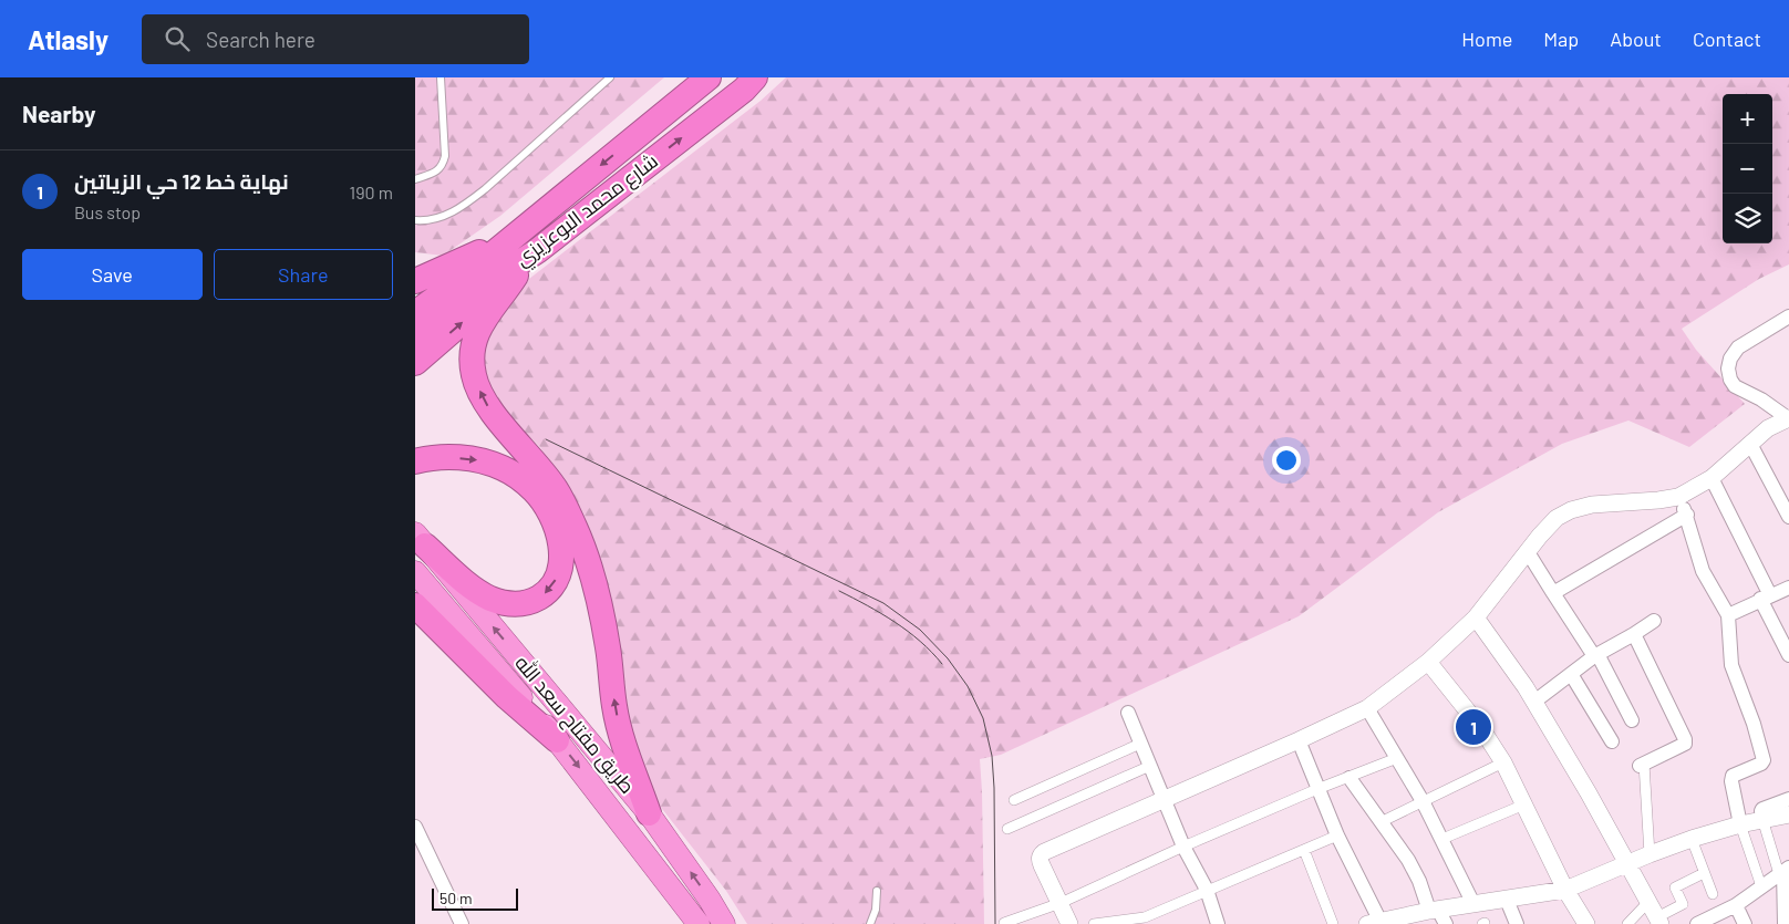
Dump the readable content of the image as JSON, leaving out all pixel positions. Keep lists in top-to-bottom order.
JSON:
{
  "streets": {
    "highway": ["شارع محمد البوعزيزي", "طريق مفتاح سعد الله"]
  },
  "scale_bar": "50 m",
  "page": {
    "header": "Atlasly",
    "search": "Search here",
    "nav": [
      "Home",
      "Map",
      "About",
      "Contact"
    ],
    "heading": "Nearby",
    "map_buttons": ["+", "−"],
    "list": [
      {
        "mark": "1",
        "name": "نهاية خط 12 حي الزياتين",
        "note": "Bus stop",
        "value": "190 m"
      }
    ],
    "buttons": ["Save", "Share"],
    "pins": "1",
    "scale": "50 m"
  }
}
